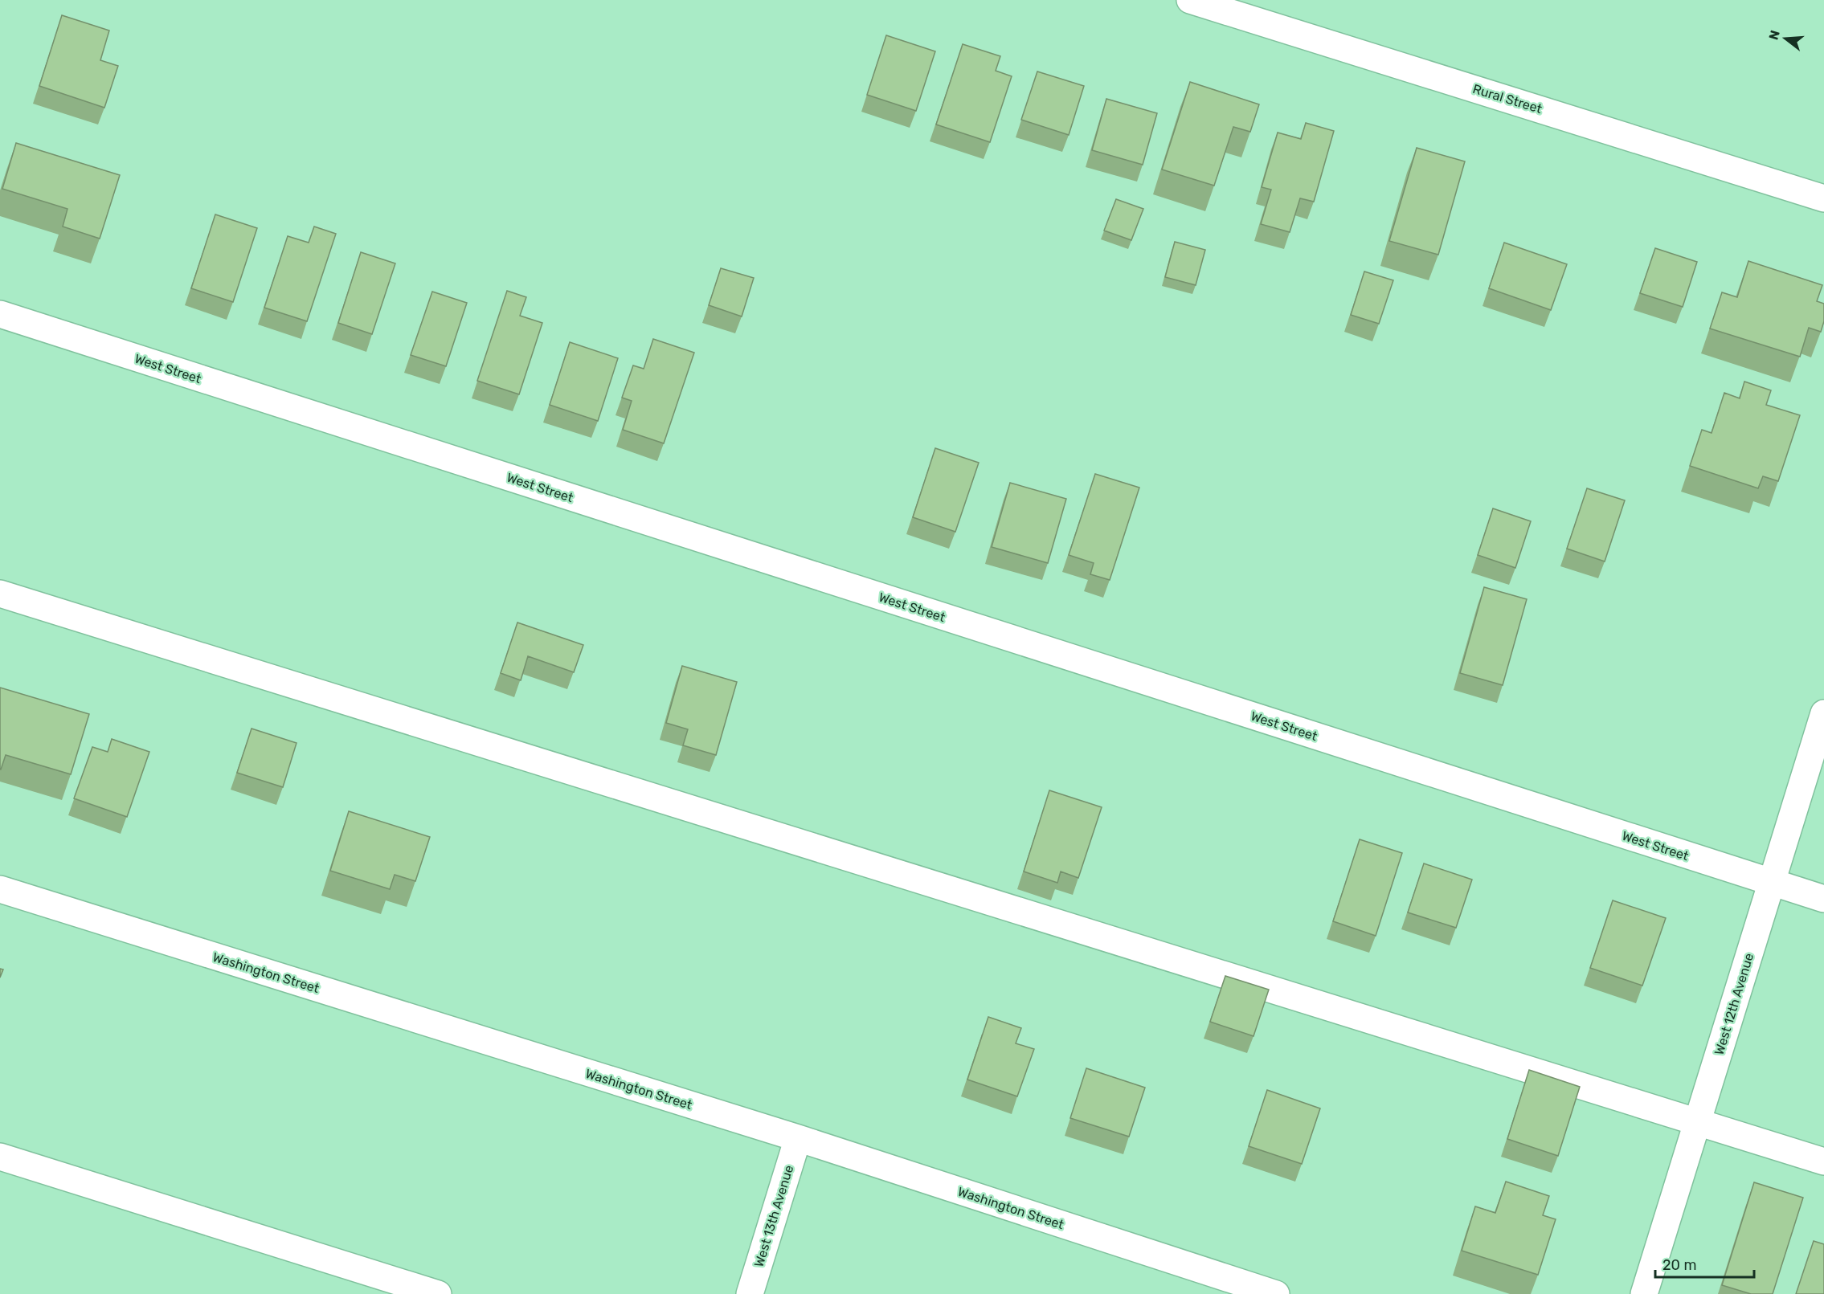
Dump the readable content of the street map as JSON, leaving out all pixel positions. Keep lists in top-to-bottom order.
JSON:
{
  "streets": {
    "street": [
      "Rural Street",
      "West Street",
      "Washington Street",
      "West 12th Avenue",
      "West 13th Avenue"
    ]
  },
  "crossings": [
    ["West Street", "West 12th Avenue"],
    ["Washington Street", "West 13th Avenue"]
  ],
  "scale_bar": "20 m",
  "north": "left"
}
